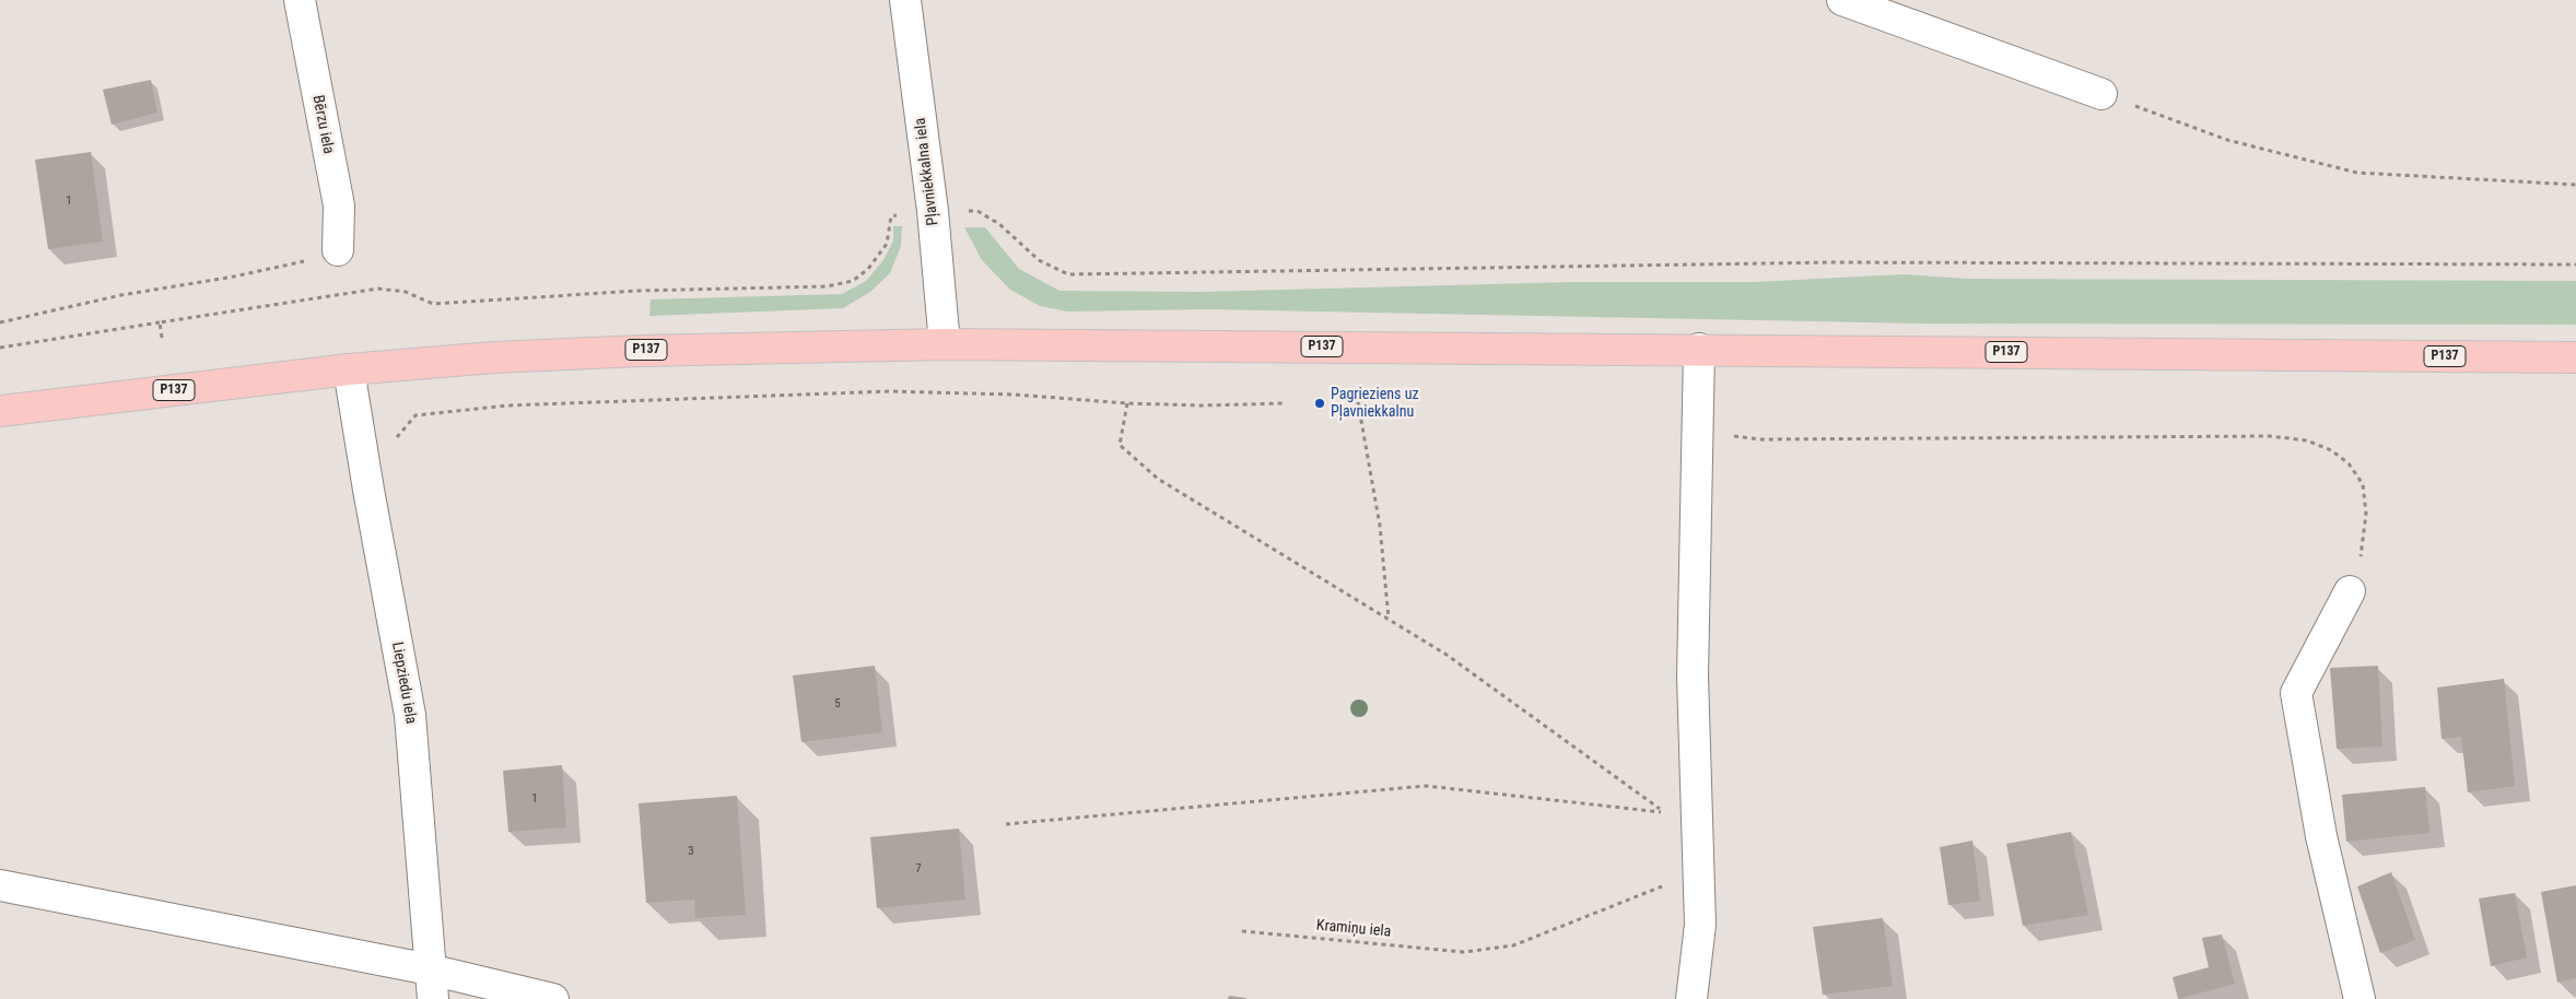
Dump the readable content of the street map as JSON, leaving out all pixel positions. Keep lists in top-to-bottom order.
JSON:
{
  "streets": {
    "main road": ["P137"],
    "street": ["Bērzu iela", "Pļavniekkalna iela", "Liepziedu iela"],
    "path": ["Kramiņu iela"]
  },
  "crossings": [
    ["Pļavniekkalna iela", "P137"],
    ["P137", "Liepziedu iela"]
  ],
  "places": ["Pagrieziens uz Pļavniekkalnu"],
  "house_numbers": [
    "1",
    "5",
    "1",
    "3",
    "7"
  ]
}
